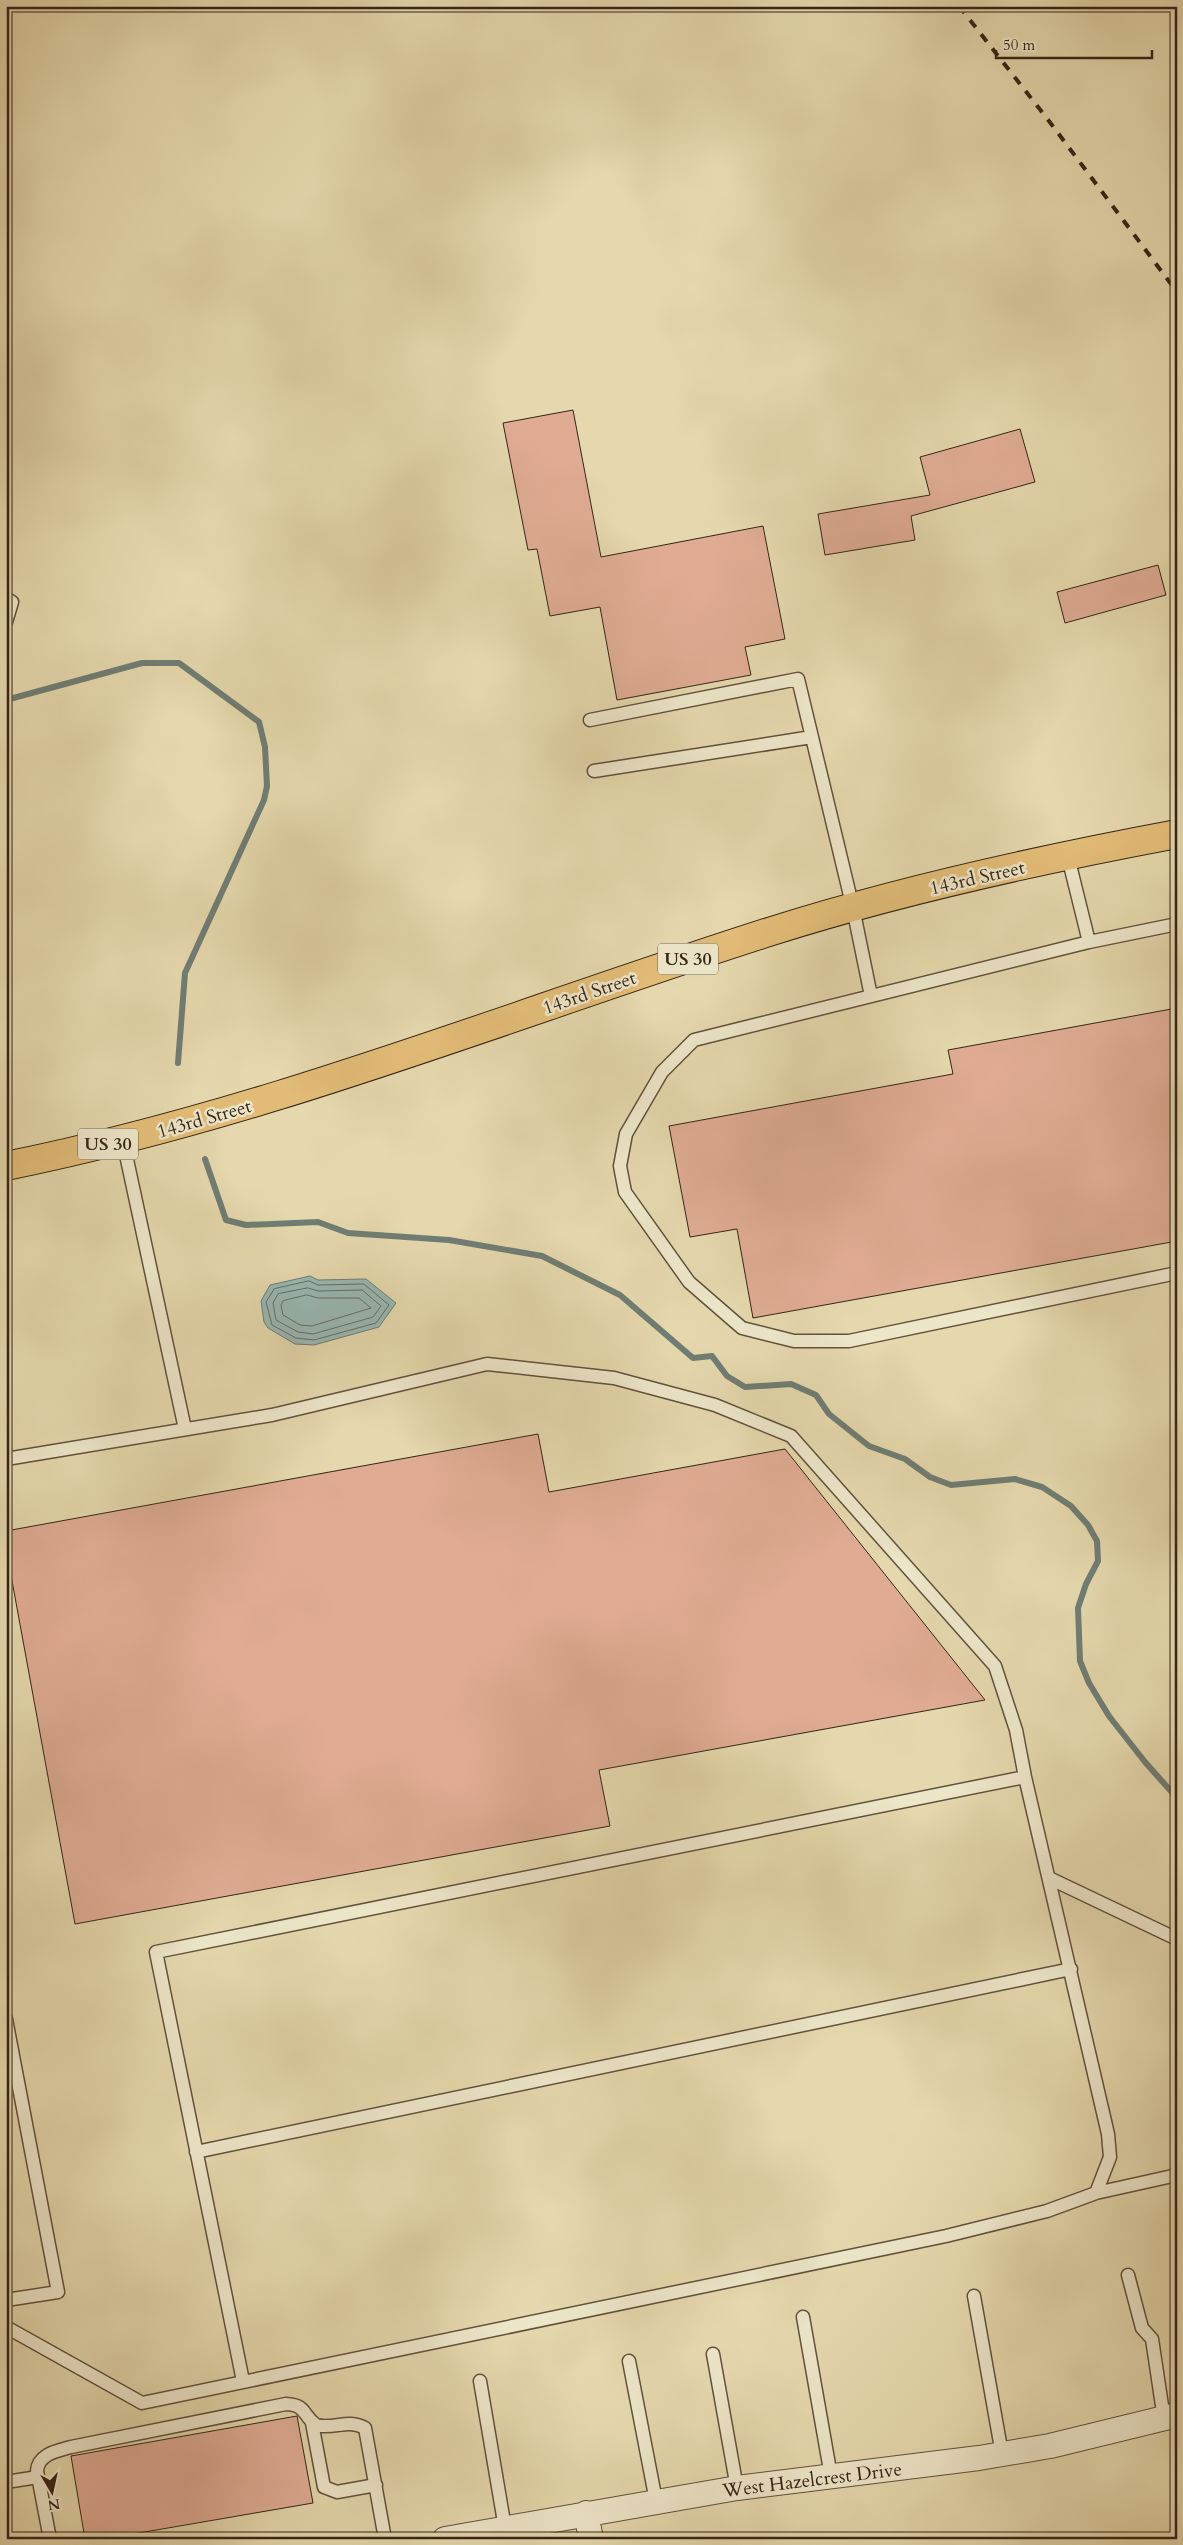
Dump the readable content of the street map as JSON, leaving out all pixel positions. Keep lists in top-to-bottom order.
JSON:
{
  "streets": {
    "main road": ["143rd Street", "US 30"],
    "street": ["West Hazelcrest Drive"]
  },
  "scale_bar": "50 m",
  "north": "bottom"
}
